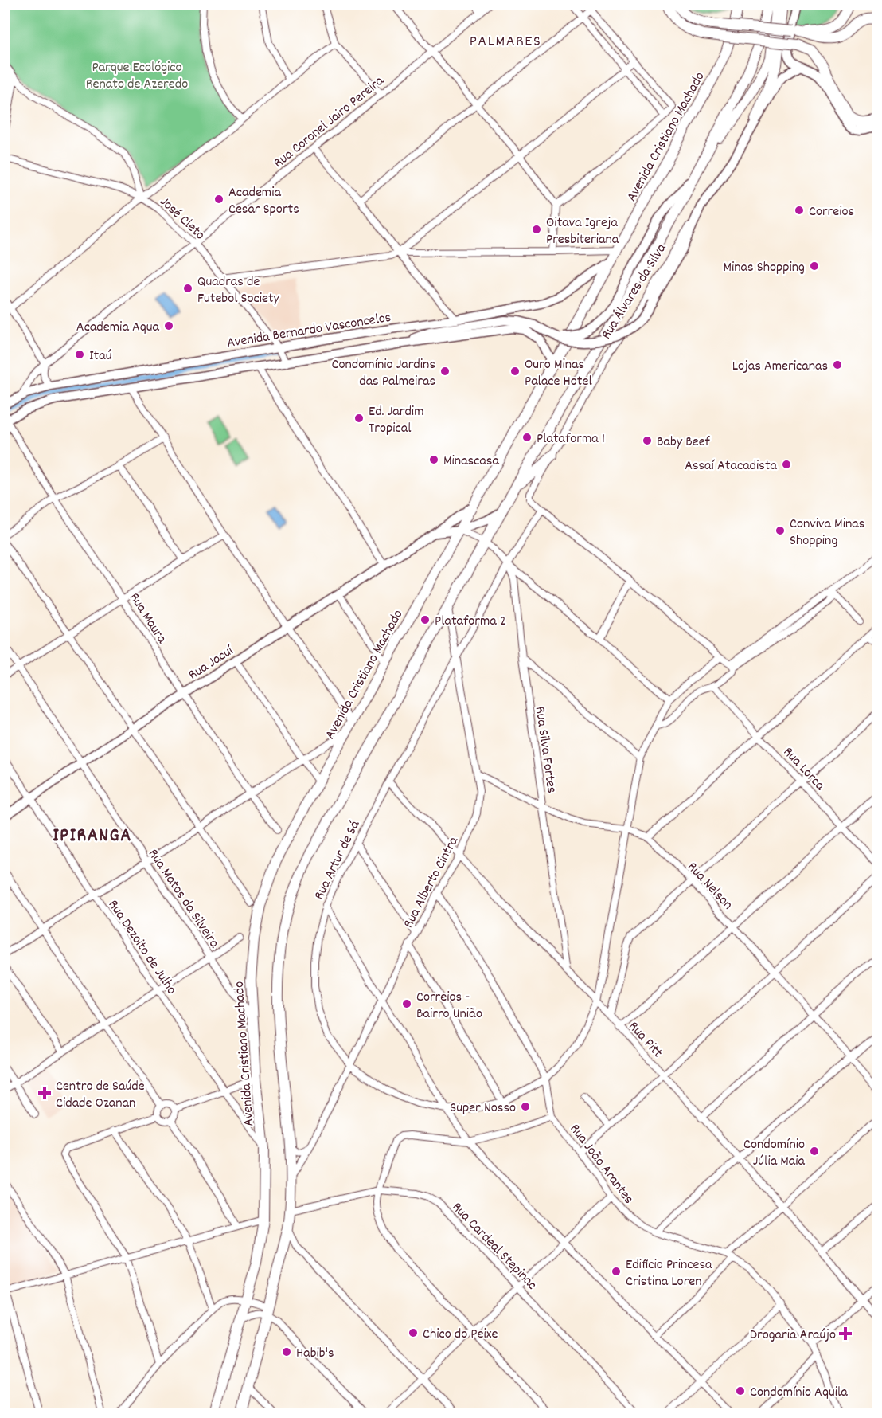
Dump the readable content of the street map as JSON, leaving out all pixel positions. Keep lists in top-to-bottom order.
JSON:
{
  "streets": {
    "highway": ["Avenida Cristiano Machado"],
    "main road": ["Rua Álvares da Silva", "Avenida Bernardo Vasconcelos", "Rua Jacuí"],
    "street": [
      "Rua Coronel Jairo Pereira",
      "José Cleto",
      "Rua Maura",
      "Rua Silva Fortes",
      "Rua Lorca",
      "Rua Artur de Sá",
      "Rua Alberto Cintra",
      "Rua Nelson",
      "Rua Matos da Silveira",
      "Rua Dezoito de Julho",
      "Rua Pitt",
      "Rua João Arantes",
      "Rua Cardeal Stepinac"
    ]
  },
  "crossings": [
    ["Rua Coronel Jairo Pereira", "José Cleto"],
    ["Rua Coronel Jairo Pereira", "Avenida Bernardo Vasconcelos"],
    ["Avenida Cristiano Machado", "Avenida Bernardo Vasconcelos"],
    ["Avenida Cristiano Machado", "Rua Jacuí"],
    ["Avenida Cristiano Machado", "Rua Matos da Silveira"],
    ["Avenida Cristiano Machado", "Rua Dezoito de Julho"],
    ["José Cleto", "Avenida Bernardo Vasconcelos"],
    ["Rua Álvares da Silva", "Rua Artur de Sá"],
    ["Avenida Bernardo Vasconcelos", "Rua Maura"],
    ["Rua Maura", "Rua Jacuí"],
    ["Rua Jacuí", "Rua Silva Fortes"],
    ["Rua Jacuí", "Rua Matos da Silveira"],
    ["Rua Jacuí", "Rua Dezoito de Julho"],
    ["Rua Silva Fortes", "Rua Artur de Sá"],
    ["Rua Silva Fortes", "Rua Nelson"],
    ["Rua Silva Fortes", "Rua Pitt"],
    ["Rua Artur de Sá", "Rua Alberto Cintra"],
    ["Rua Artur de Sá", "Rua Nelson"],
    ["Rua Artur de Sá", "Rua Pitt"],
    ["Rua Artur de Sá", "Rua João Arantes"],
    ["Rua Alberto Cintra", "Rua Nelson"],
    ["Rua Alberto Cintra", "Rua Pitt"],
    ["Rua Alberto Cintra", "Rua João Arantes"]
  ],
  "districts": ["PALMARES", "IPIRANGA"],
  "parks": ["Parque Ecológico Renato de Azeredo"],
  "places": {
    "other": [
      "Academia Cesar Sports",
      "Correios",
      "Oitava Igreja Presbiteriana",
      "Minas Shopping",
      "Quadras de Futebol Society",
      "Academia Aqua",
      "Itaú",
      "Lojas Americanas",
      "Condomínio Jardins das Palmeiras",
      "Ouro Minas Palace Hotel",
      "Ed. Jardim Tropical",
      "Plataforma 1",
      "Baby Beef",
      "Minascasa",
      "Assaí Atacadista",
      "Conviva Minas Shopping",
      "Plataforma 2",
      "Correios - Bairro União",
      "Super Nosso",
      "Condomínio Júlia Maia",
      "Edificio Princesa Cristina Loren",
      "Chico do Peixe",
      "Habib's",
      "Condomínio Aquila"
    ],
    "health": ["Centro de Saúde Cidade Ozanan", "Drogaria Araújo"]
  }
}
